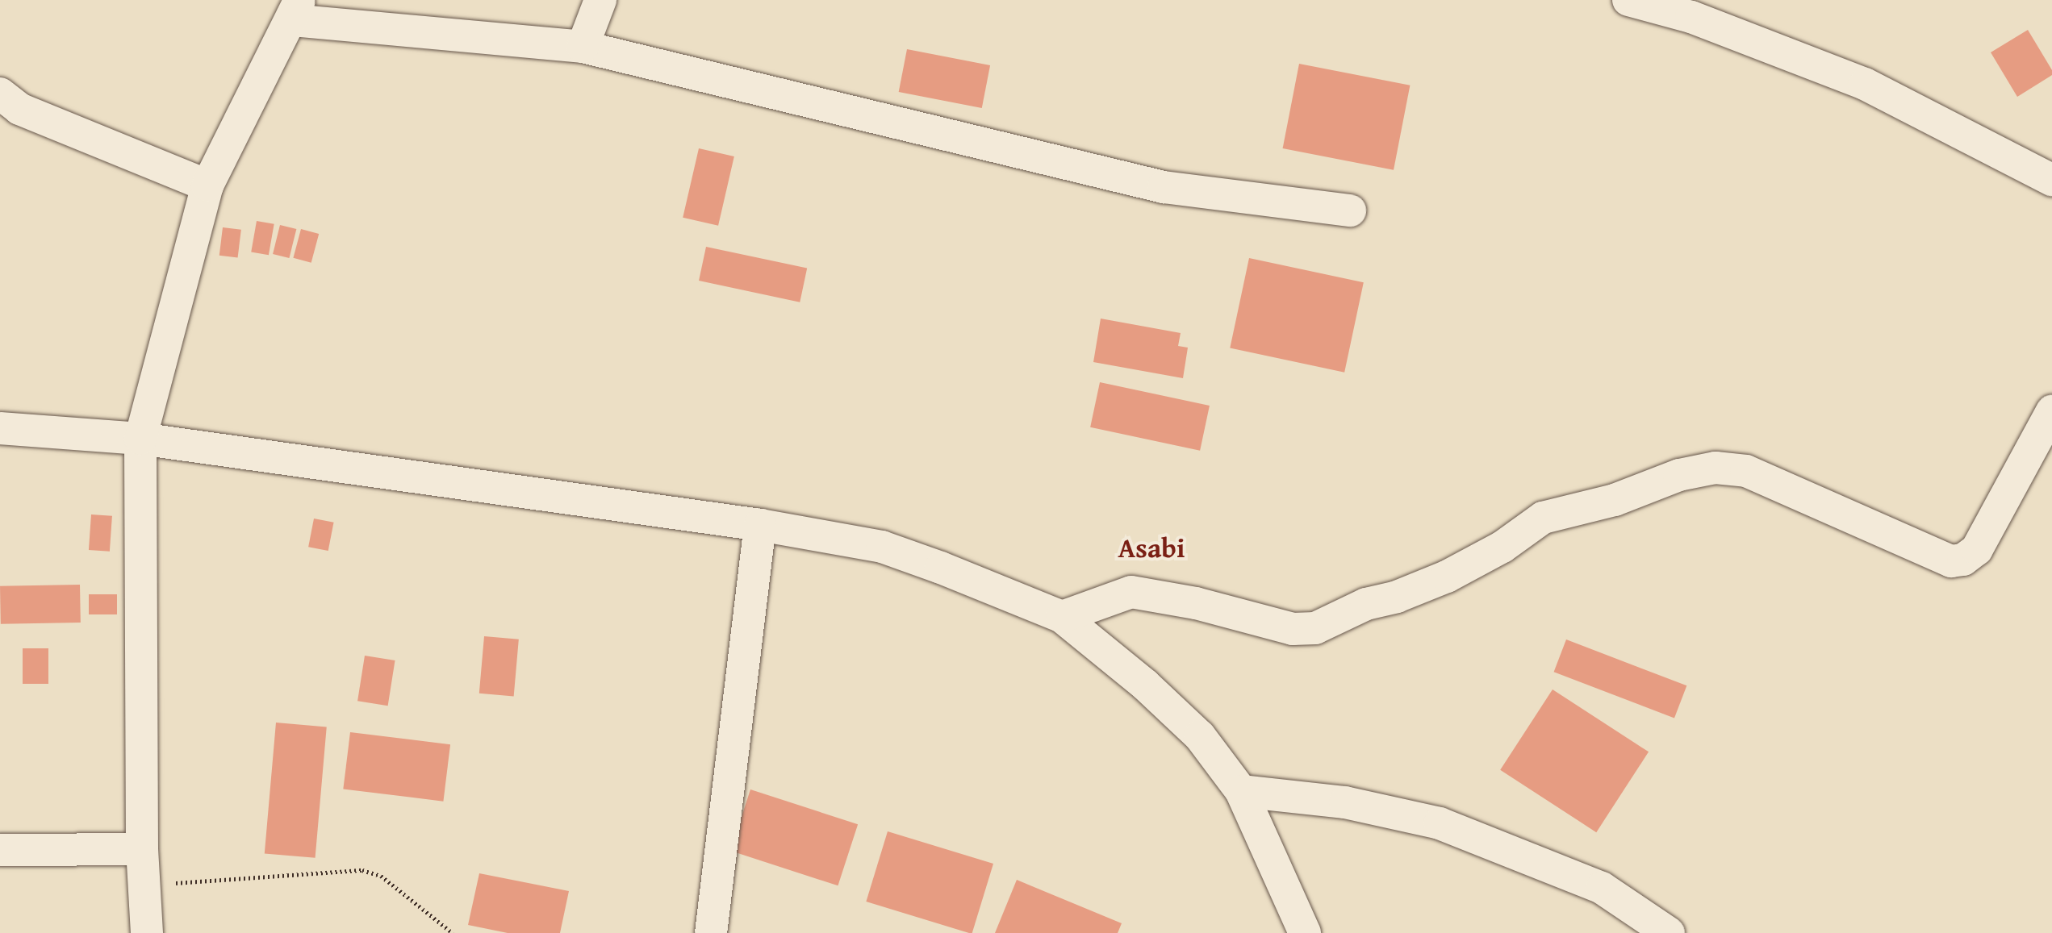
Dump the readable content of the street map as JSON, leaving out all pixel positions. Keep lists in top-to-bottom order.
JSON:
{
  "districts": ["Asabi"]
}
